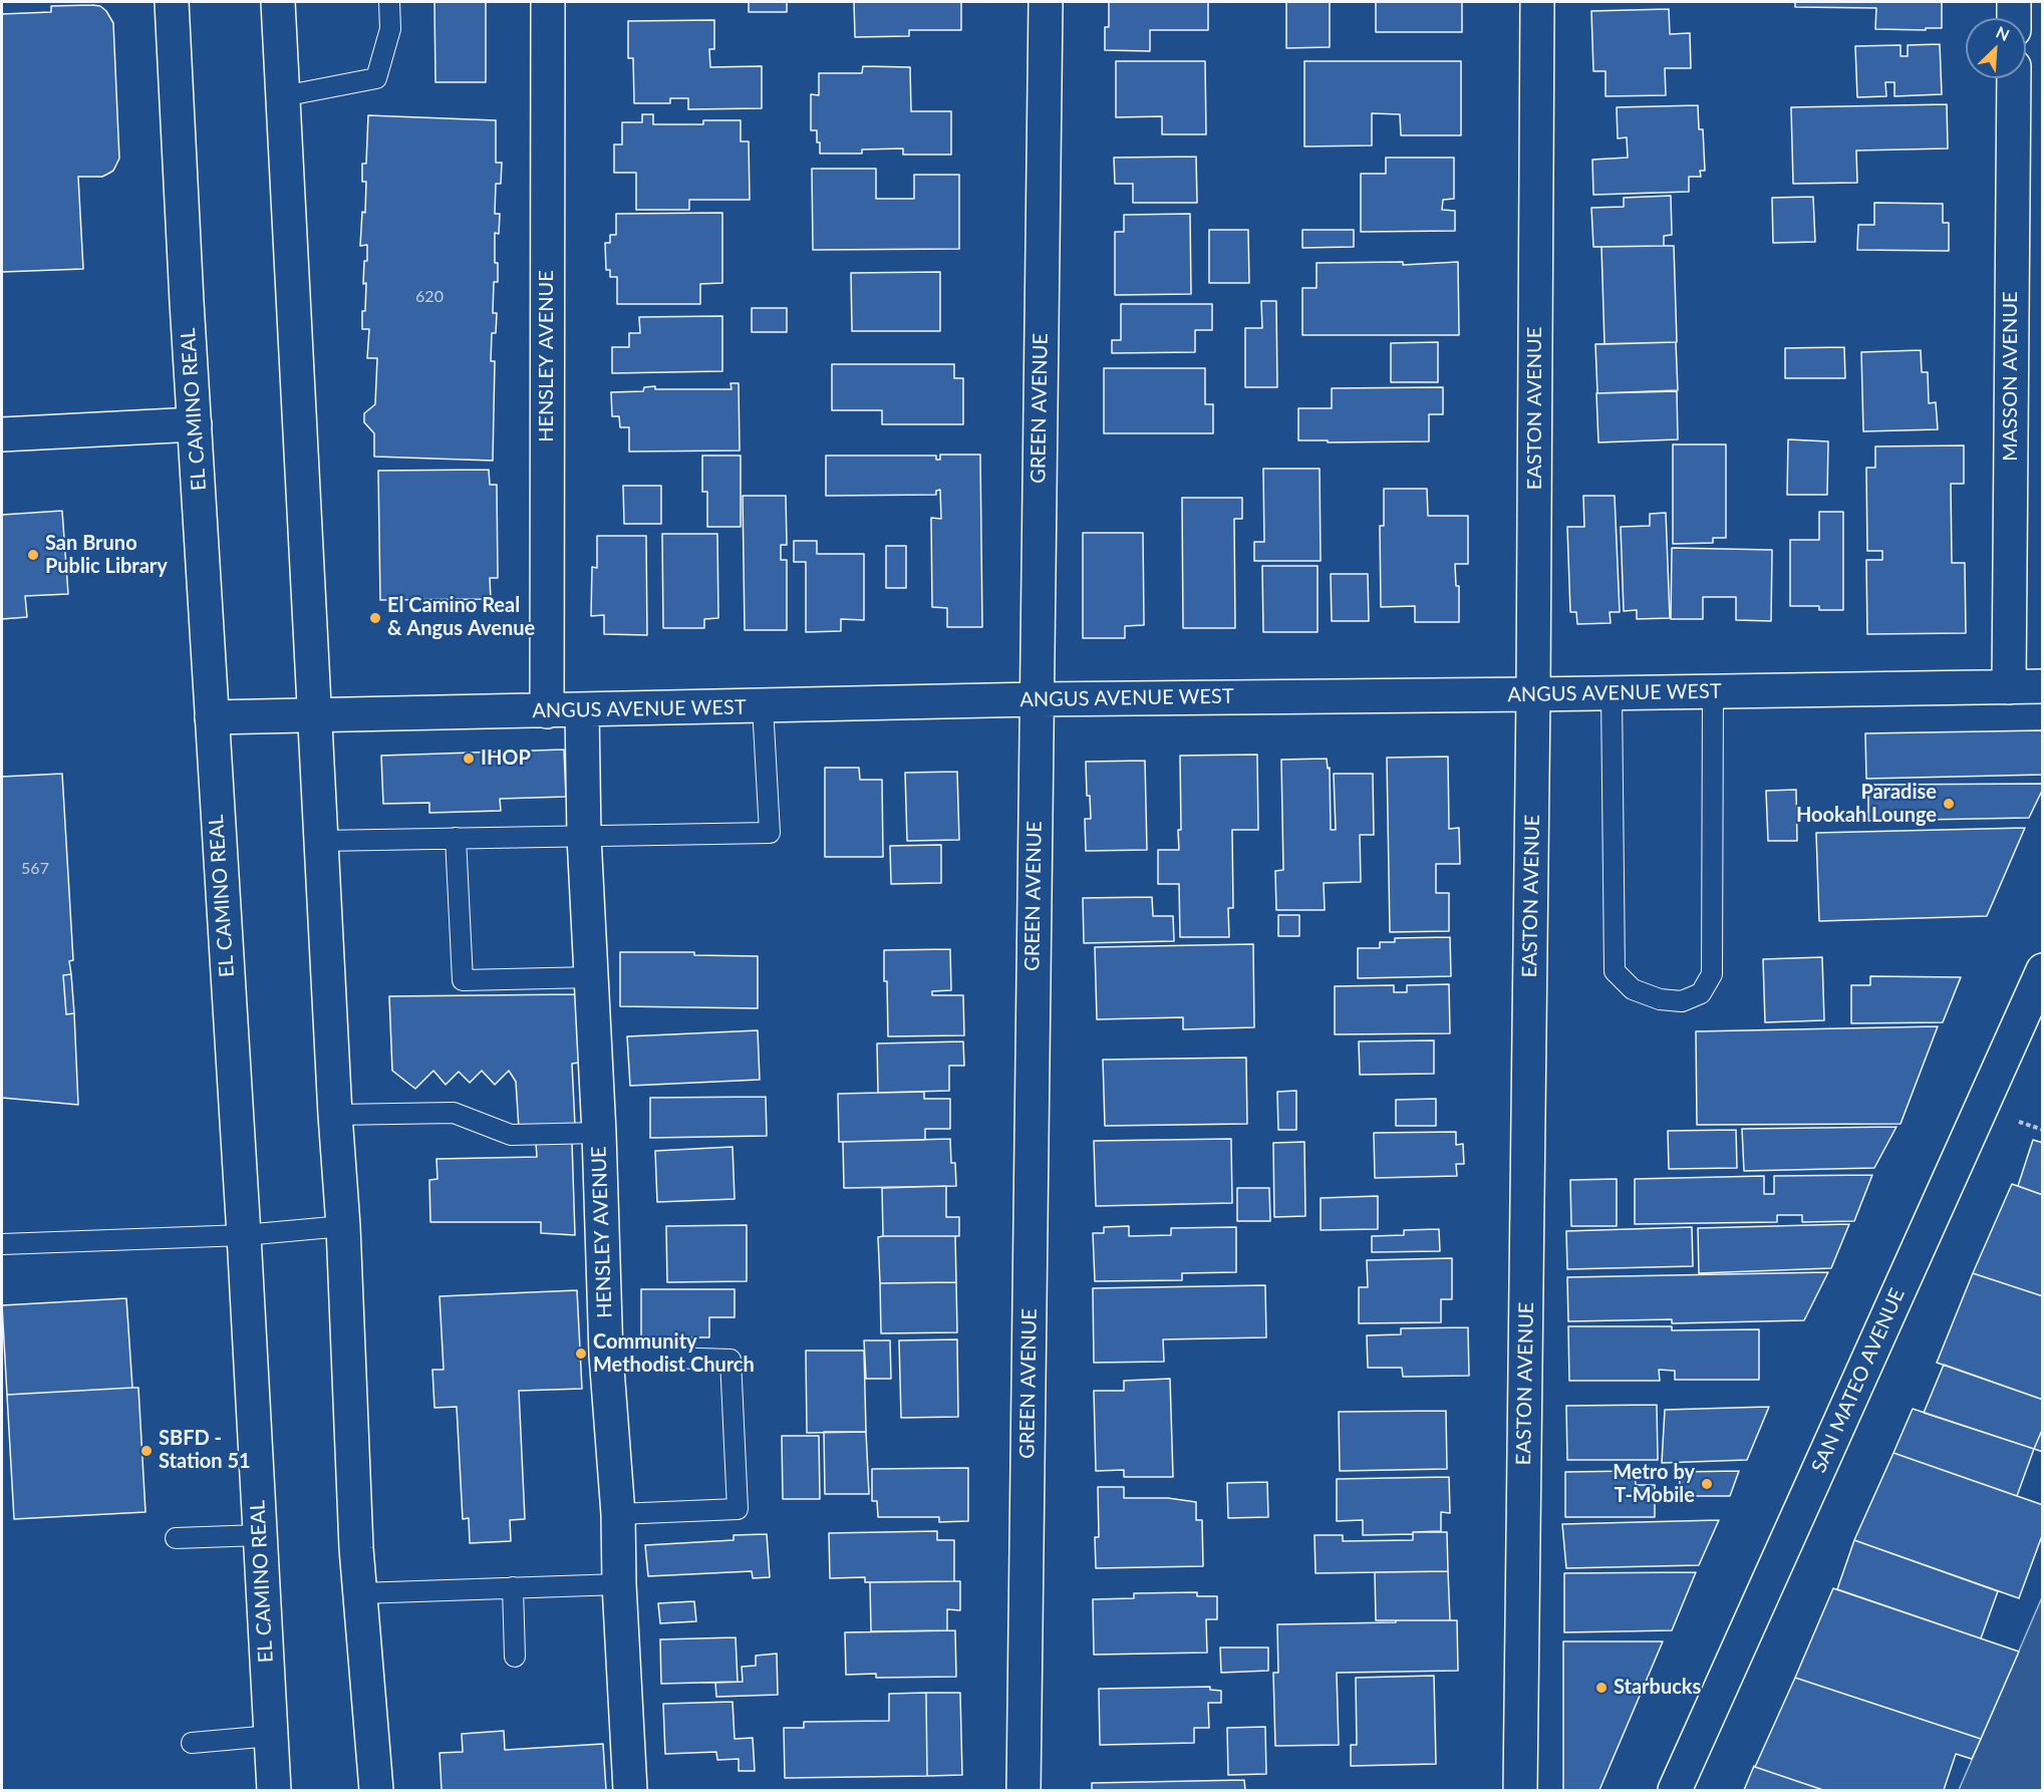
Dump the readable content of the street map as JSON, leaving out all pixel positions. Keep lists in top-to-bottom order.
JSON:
{
  "streets": {
    "street": [
      "HENSLEY AVENUE",
      "MASSON AVENUE",
      "GREEN AVENUE",
      "EASTON AVENUE",
      "EL CAMINO REAL",
      "ANGUS AVENUE WEST",
      "SAN MATEO AVENUE"
    ]
  },
  "crossings": [
    ["HENSLEY AVENUE", "ANGUS AVENUE WEST"],
    ["MASSON AVENUE", "ANGUS AVENUE WEST"],
    ["GREEN AVENUE", "ANGUS AVENUE WEST"],
    ["EASTON AVENUE", "ANGUS AVENUE WEST"],
    ["EL CAMINO REAL", "ANGUS AVENUE WEST"]
  ],
  "places": [
    "San Bruno Public Library",
    "El Camino Real & Angus Avenue",
    "IHOP",
    "Paradise Hookah Lounge",
    "Community Methodist Church",
    "SBFD - Station 51",
    "Metro by T-Mobile",
    "Starbucks"
  ],
  "house_numbers": ["620", "567"],
  "north": "top right"
}
